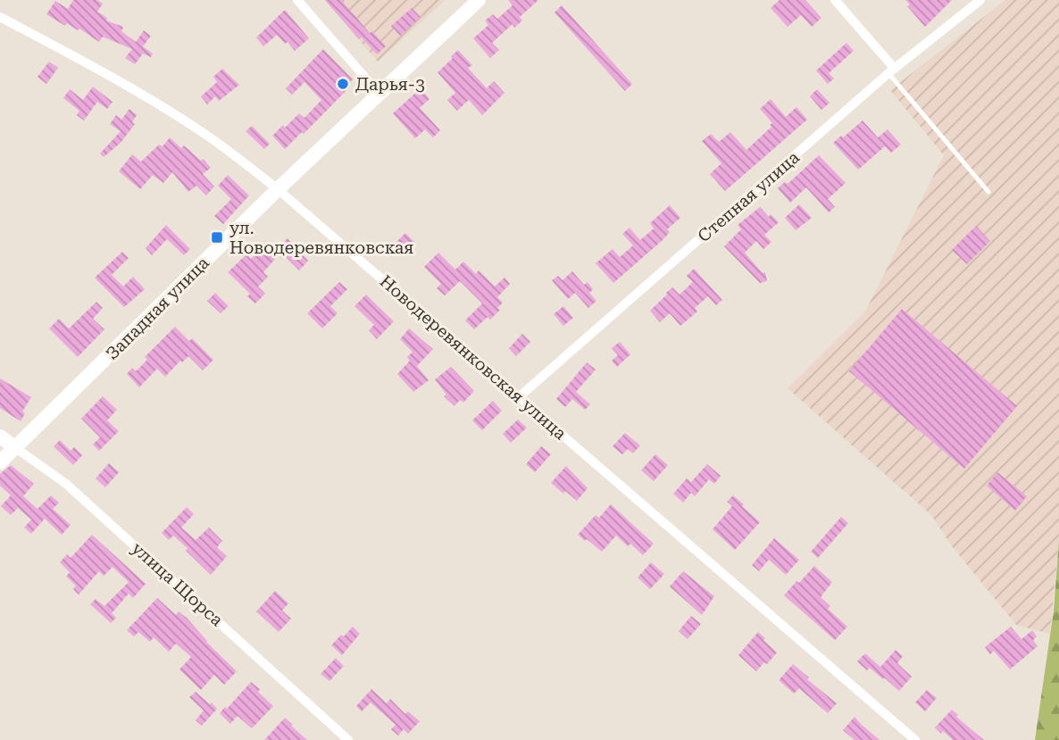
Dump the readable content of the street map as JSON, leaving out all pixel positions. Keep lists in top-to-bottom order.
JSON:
{
  "streets": {
    "main road": ["Западная улица", "улица Щорса"],
    "street": ["Степная улица", "Новодеревянковская улица"]
  },
  "crossings": [
    ["Степная улица", "Новодеревянковская улица"],
    ["Западная улица", "Новодеревянковская улица"],
    ["Западная улица", "улица Щорса"]
  ],
  "places": {
    "other": ["Дарья-3"],
    "transit": ["ул. Новодеревянковская"]
  }
}
